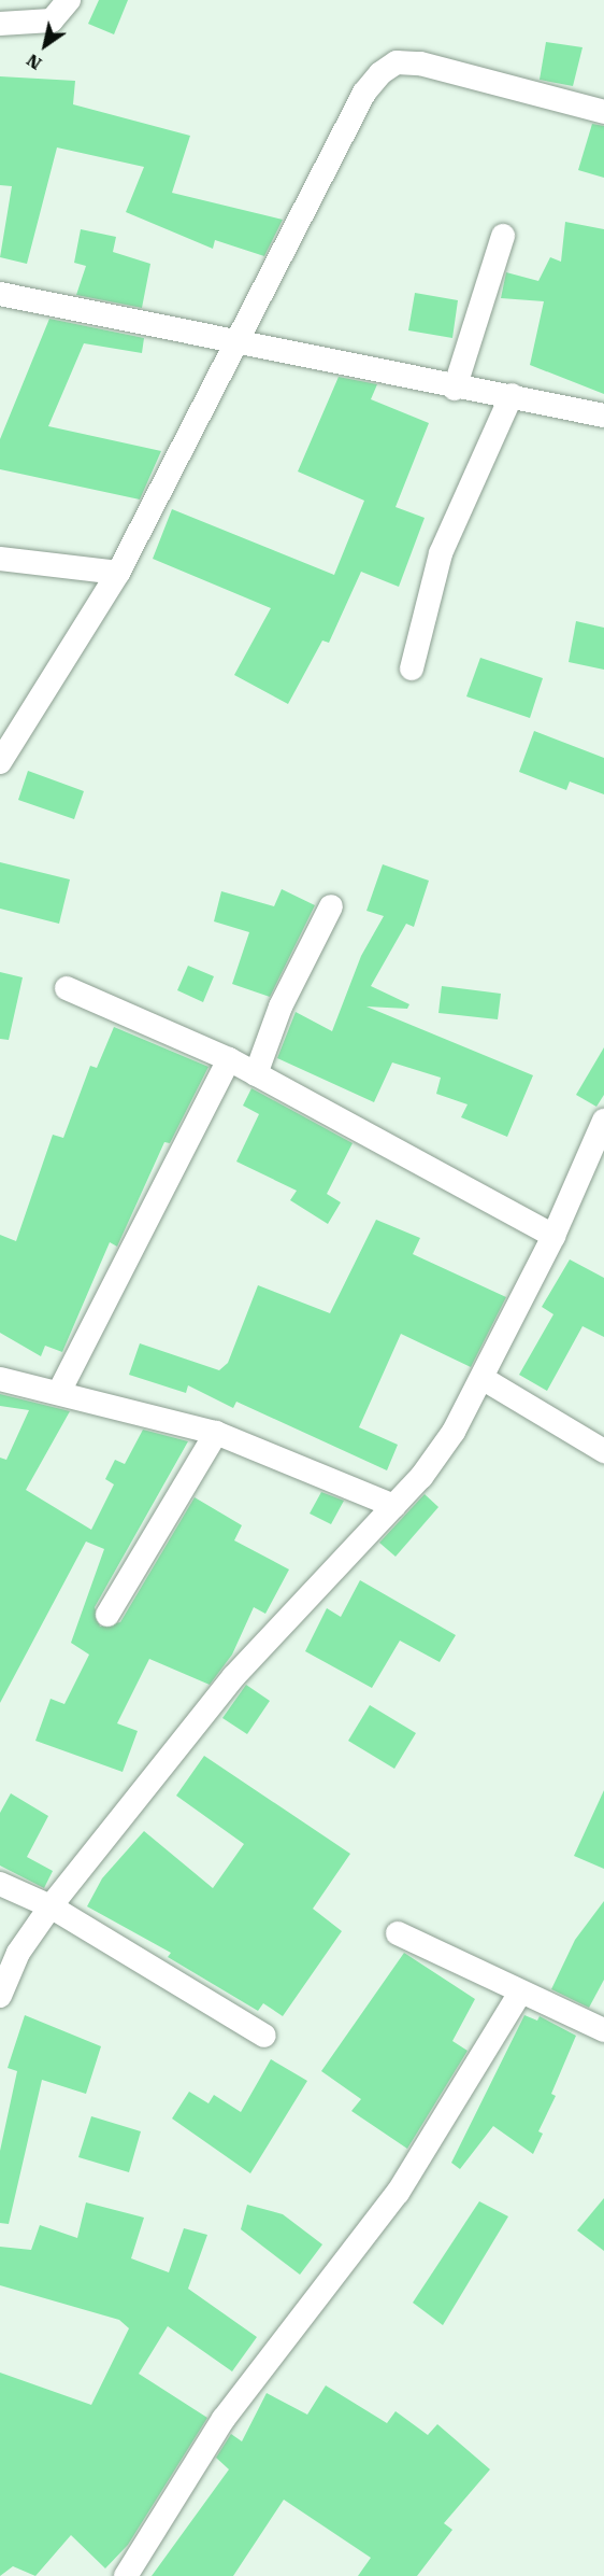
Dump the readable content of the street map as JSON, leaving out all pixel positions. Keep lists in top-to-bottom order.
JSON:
{
  "north": "bottom left"
}
